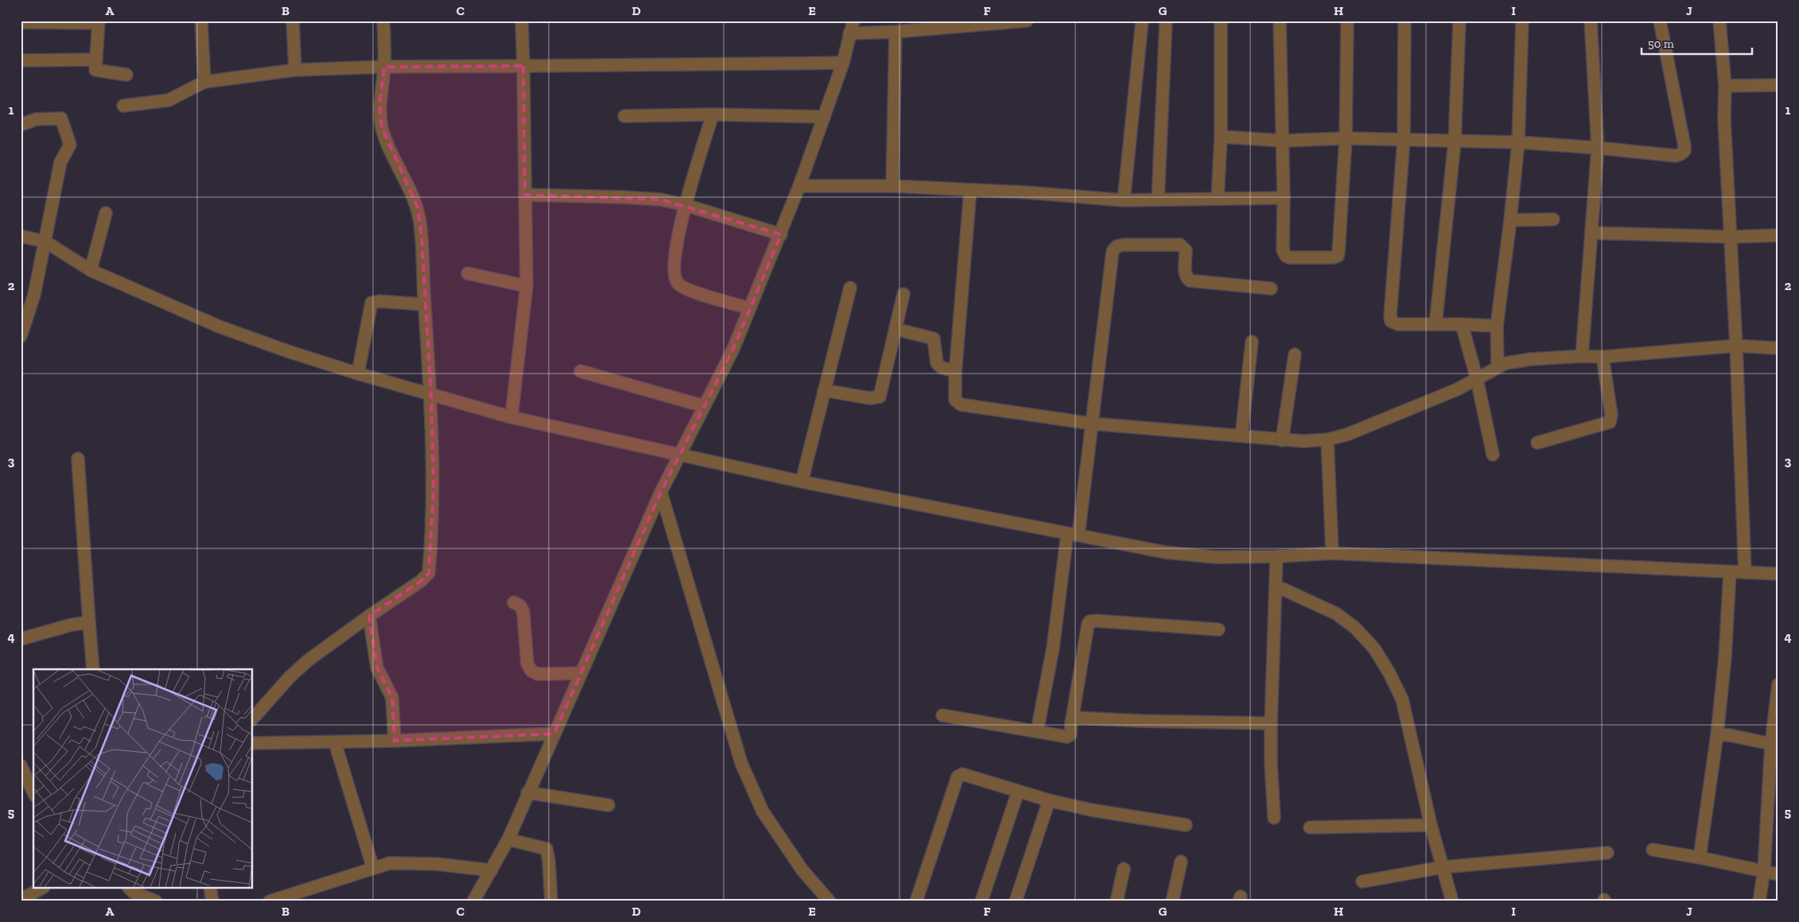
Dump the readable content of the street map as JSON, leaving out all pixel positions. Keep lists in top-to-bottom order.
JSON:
{
  "scale_bar": "50 m",
  "grid": {
    "columns": [
      "A",
      "B",
      "C",
      "D",
      "E",
      "F",
      "G",
      "H",
      "I",
      "J"
    ],
    "rows": [
      "1",
      "2",
      "3",
      "4",
      "5"
    ]
  }
}
